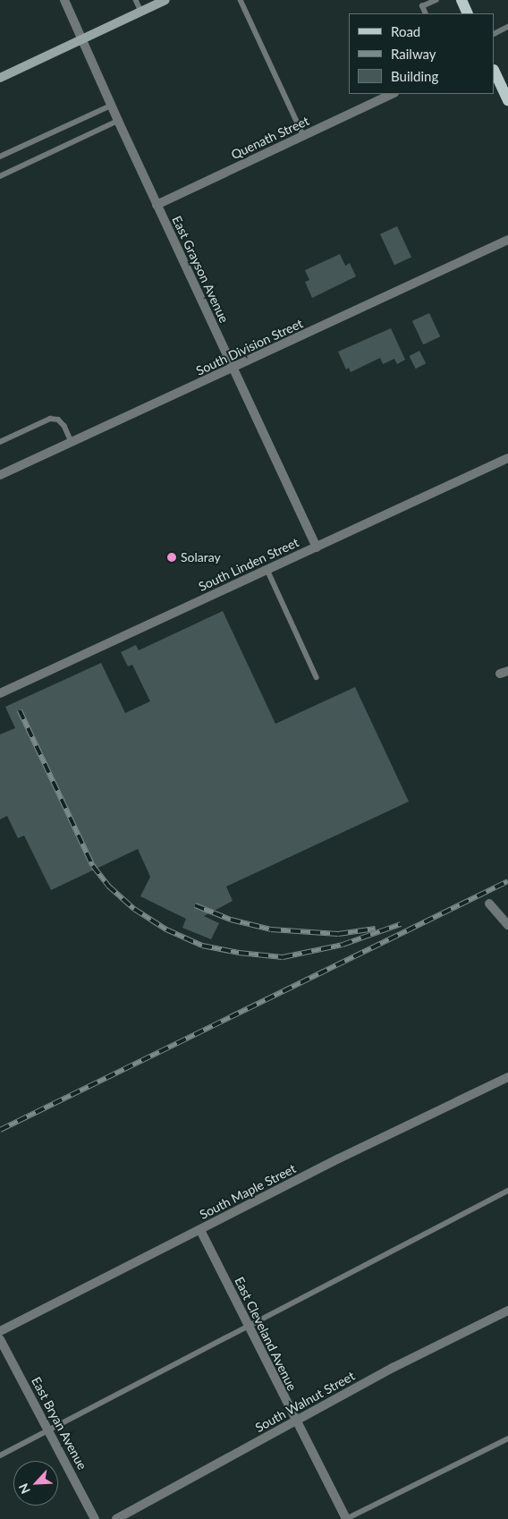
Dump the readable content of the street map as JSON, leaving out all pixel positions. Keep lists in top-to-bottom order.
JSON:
{
  "streets": {
    "street": [
      "Quenath Street",
      "East Grayson Avenue",
      "South Division Street",
      "South Linden Street",
      "South Maple Street",
      "East Cleveland Avenue",
      "South Walnut Street",
      "East Bryan Avenue"
    ]
  },
  "crossings": [
    ["Quenath Street", "East Grayson Avenue"],
    ["East Grayson Avenue", "South Division Street"],
    ["East Grayson Avenue", "South Linden Street"],
    ["South Maple Street", "East Cleveland Avenue"],
    ["East Cleveland Avenue", "South Walnut Street"]
  ],
  "places": ["Solaray"],
  "legend": ["Road", "Railway", "Building"],
  "north": "bottom left"
}
